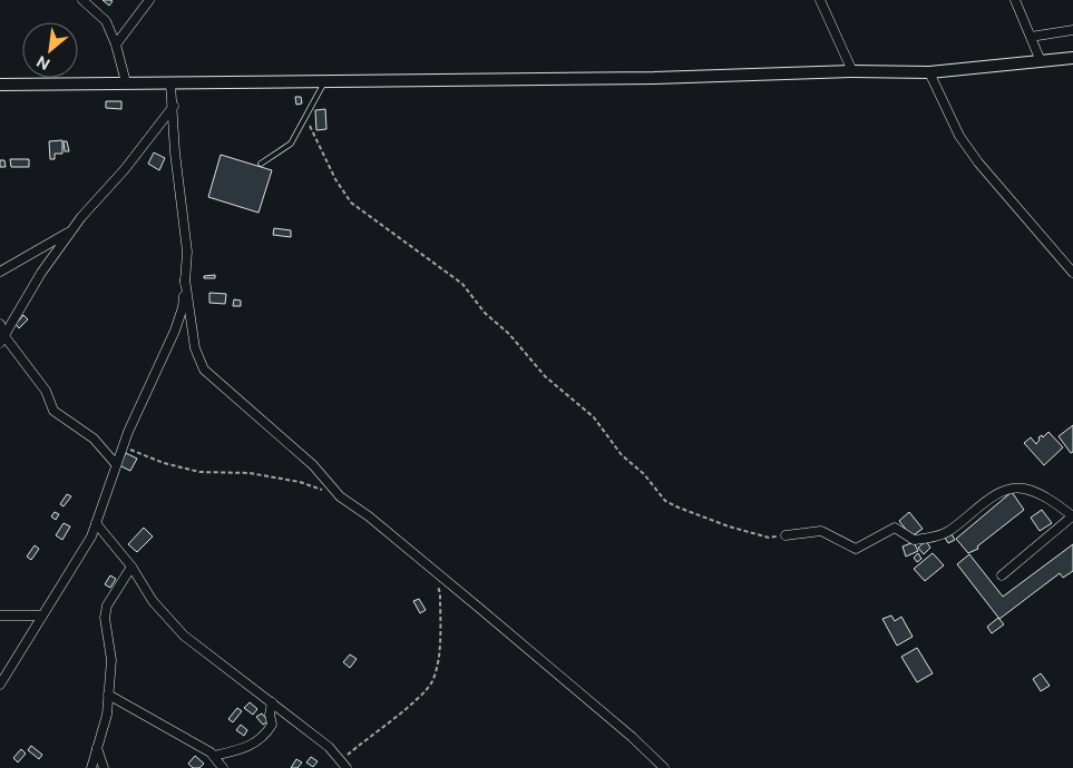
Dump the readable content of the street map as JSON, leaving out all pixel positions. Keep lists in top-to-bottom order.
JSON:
{
  "north": "bottom left"
}
